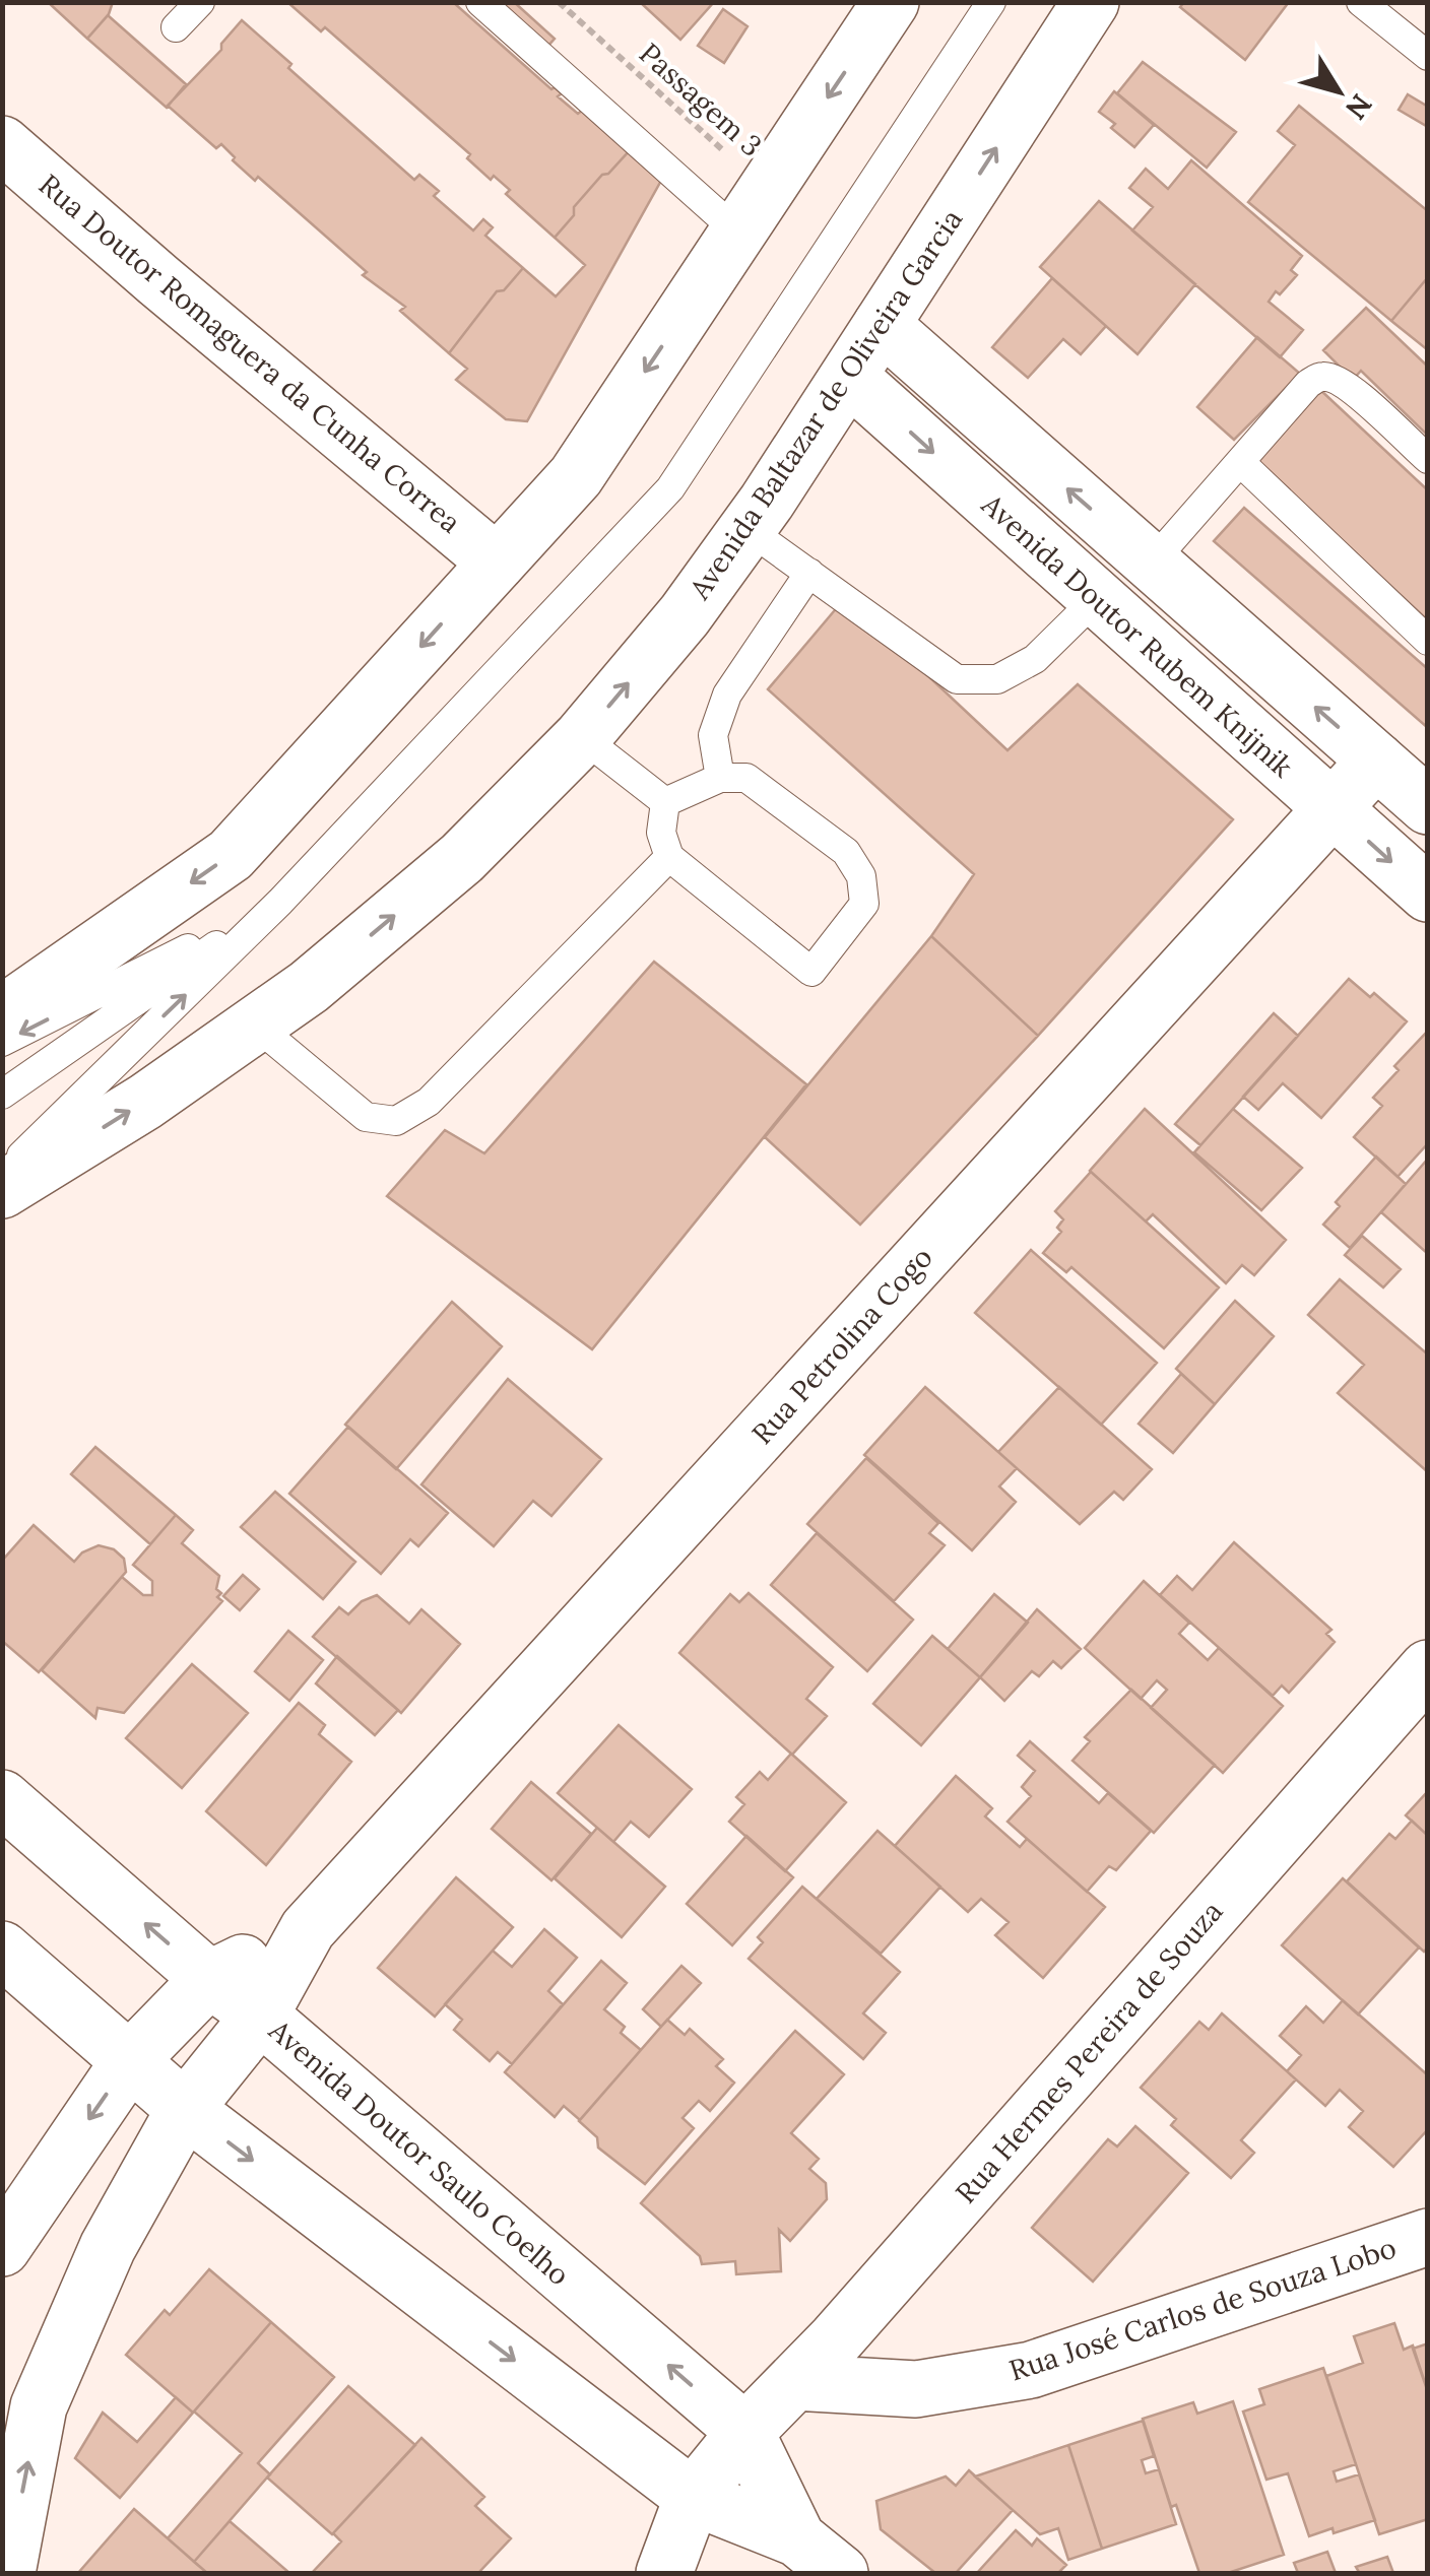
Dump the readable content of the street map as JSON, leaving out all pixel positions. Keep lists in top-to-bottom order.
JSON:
{
  "streets": {
    "street": [
      "Rua Doutor Romaguera da Cunha Correa",
      "Avenida Baltazar de Oliveira Garcia",
      "Avenida Doutor Rubem Knijnik",
      "Rua Petrolina Cogo",
      "Rua Hermes Pereira de Souza",
      "Avenida Doutor Saulo Coelho",
      "Rua José Carlos de Souza Lobo"
    ],
    "path": ["Passagem 3"]
  },
  "crossings": [
    ["Avenida Baltazar de Oliveira Garcia", "Avenida Doutor Rubem Knijnik"],
    ["Avenida Doutor Rubem Knijnik", "Rua Petrolina Cogo"],
    ["Rua Petrolina Cogo", "Avenida Doutor Saulo Coelho"],
    ["Rua Hermes Pereira de Souza", "Avenida Doutor Saulo Coelho"],
    ["Rua Hermes Pereira de Souza", "Rua José Carlos de Souza Lobo"]
  ],
  "north": "bottom right"
}
